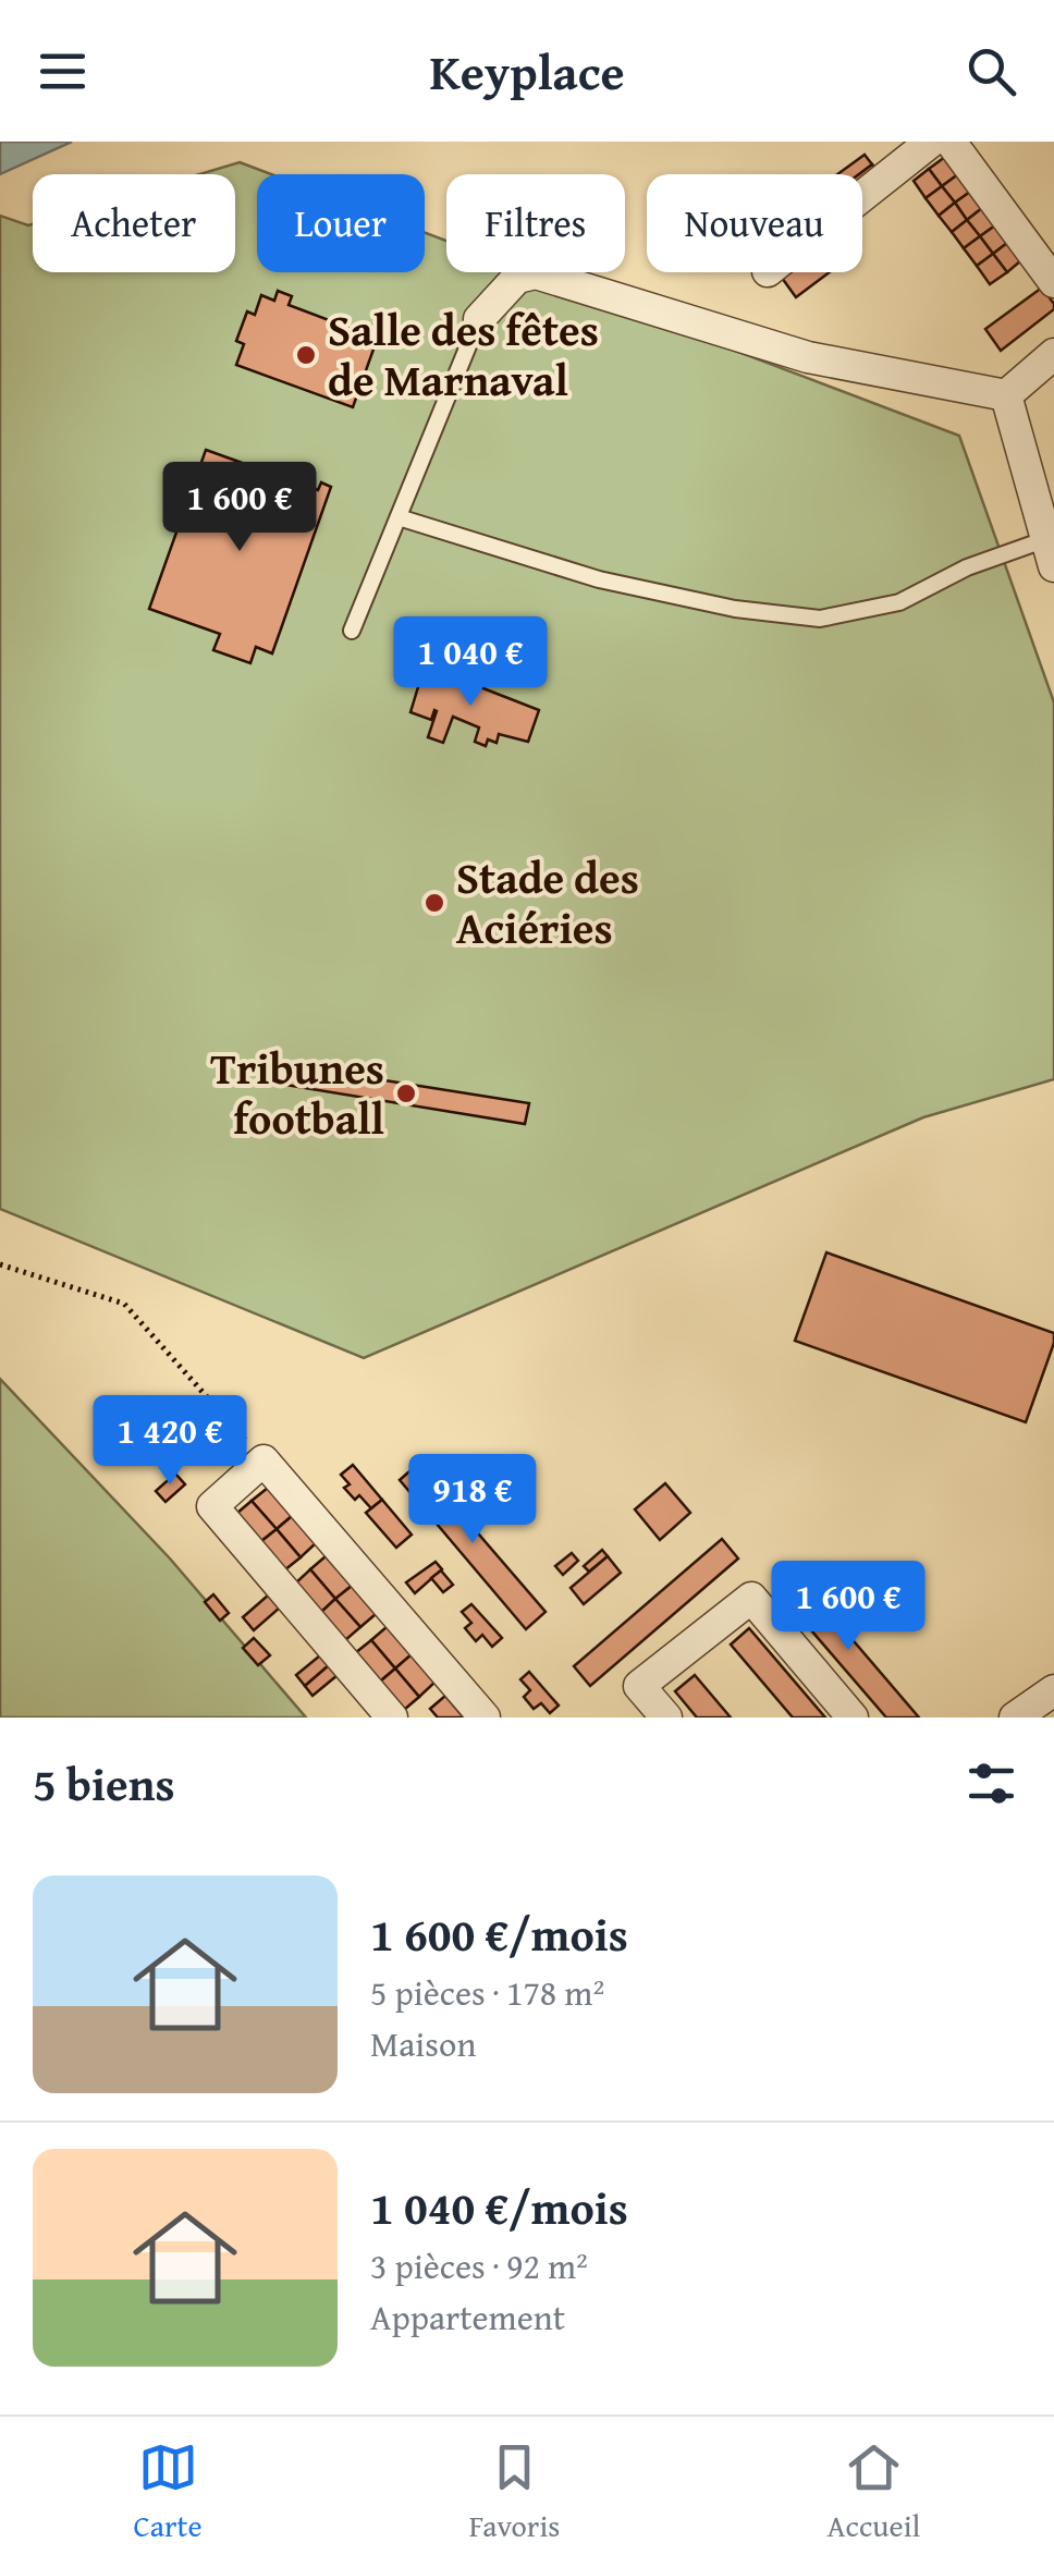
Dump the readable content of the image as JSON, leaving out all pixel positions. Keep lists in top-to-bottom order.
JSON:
{
  "places": ["Salle des fêtes de Marnaval", "Stade des Aciéries", "Tribunes football"],
  "page": {
    "header": "Keyplace",
    "chip": [
      "Acheter",
      "Louer",
      "Filtres",
      "Nouveau"
    ],
    "price": [
      "1 600 €",
      "1 040 €",
      "1 420 €",
      "918 €",
      "1 600 €"
    ],
    "heading": "5 biens",
    "list": [
      {
        "name": "1 600 €/mois",
        "note": "5 pièces · 178 m² · Maison"
      },
      {
        "name": "1 040 €/mois",
        "note": "3 pièces · 92 m² · Appartement"
      }
    ],
    "tabs": ["Carte", "Favoris", "Accueil"]
  }
}
